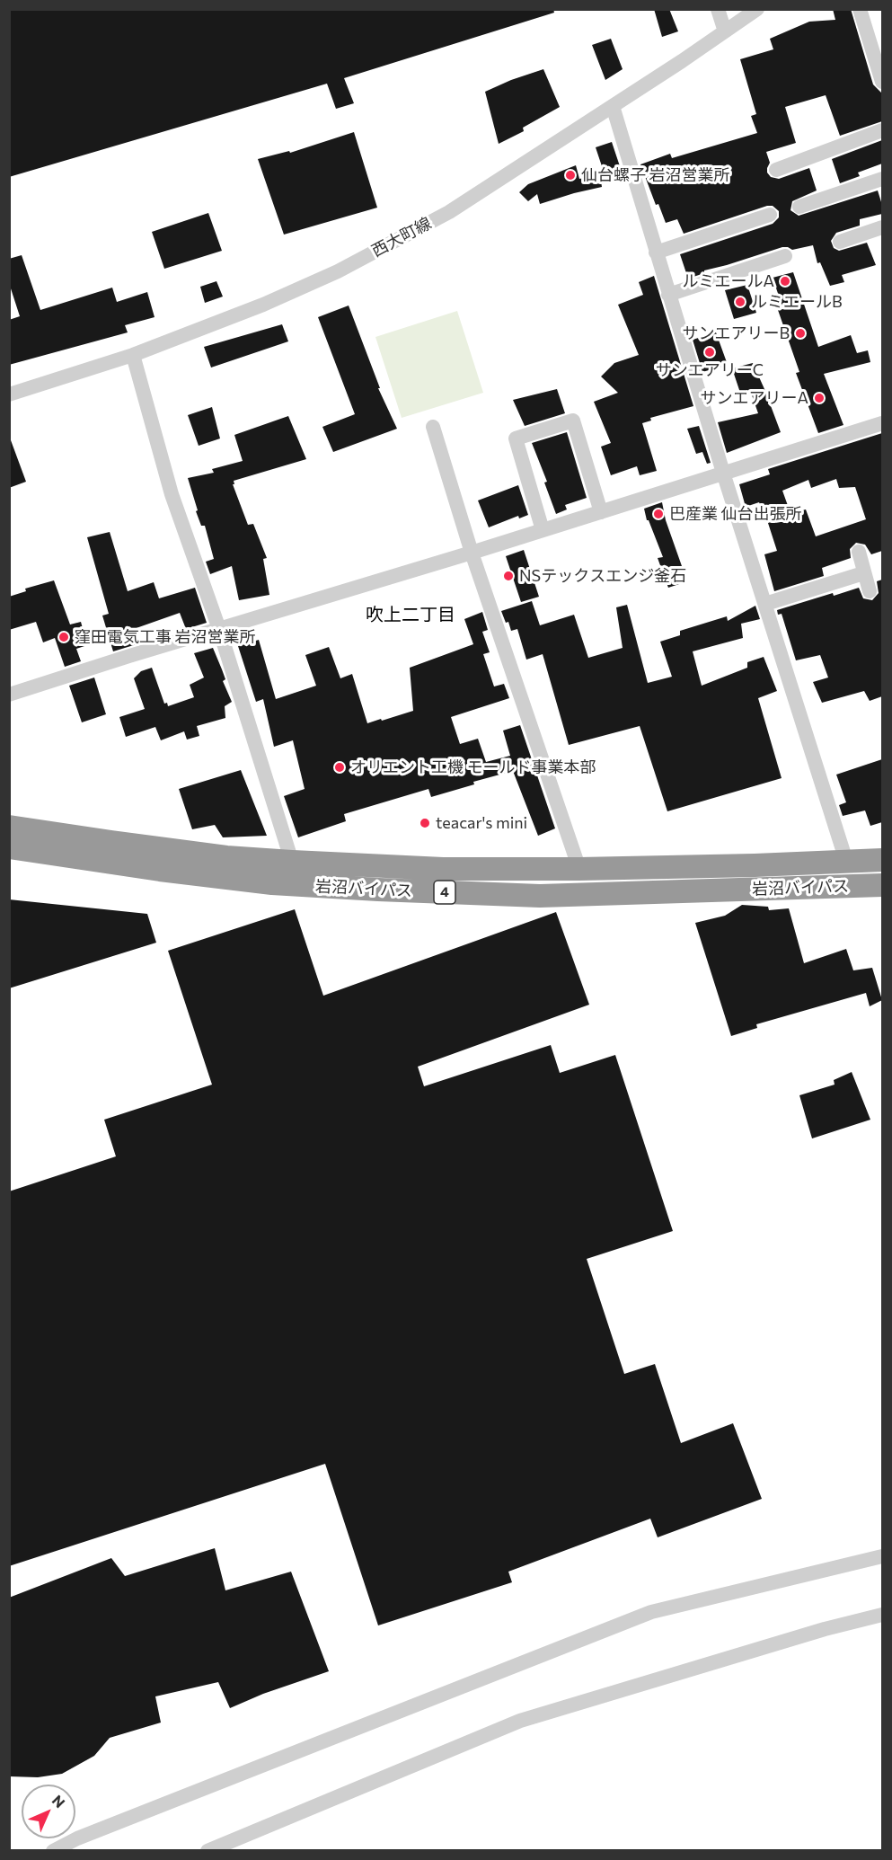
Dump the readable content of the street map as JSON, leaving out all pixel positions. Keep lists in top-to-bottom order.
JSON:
{
  "streets": {
    "highway": ["岩沼バイパス", "4"],
    "street": ["西大町線"]
  },
  "districts": ["吹上二丁目"],
  "places": [
    "仙台螺子 岩沼営業所",
    "ルミエールA",
    "ルミエールB",
    "サンエアリーB",
    "サンエアリーC",
    "サンエアリーA",
    "巴産業 仙台出張所",
    "NSテックスエンジ釜石",
    "窪田電気工事 岩沼営業所",
    "オリエント工機 モールド事業本部",
    "teacar's mini"
  ],
  "north": "top right"
}
